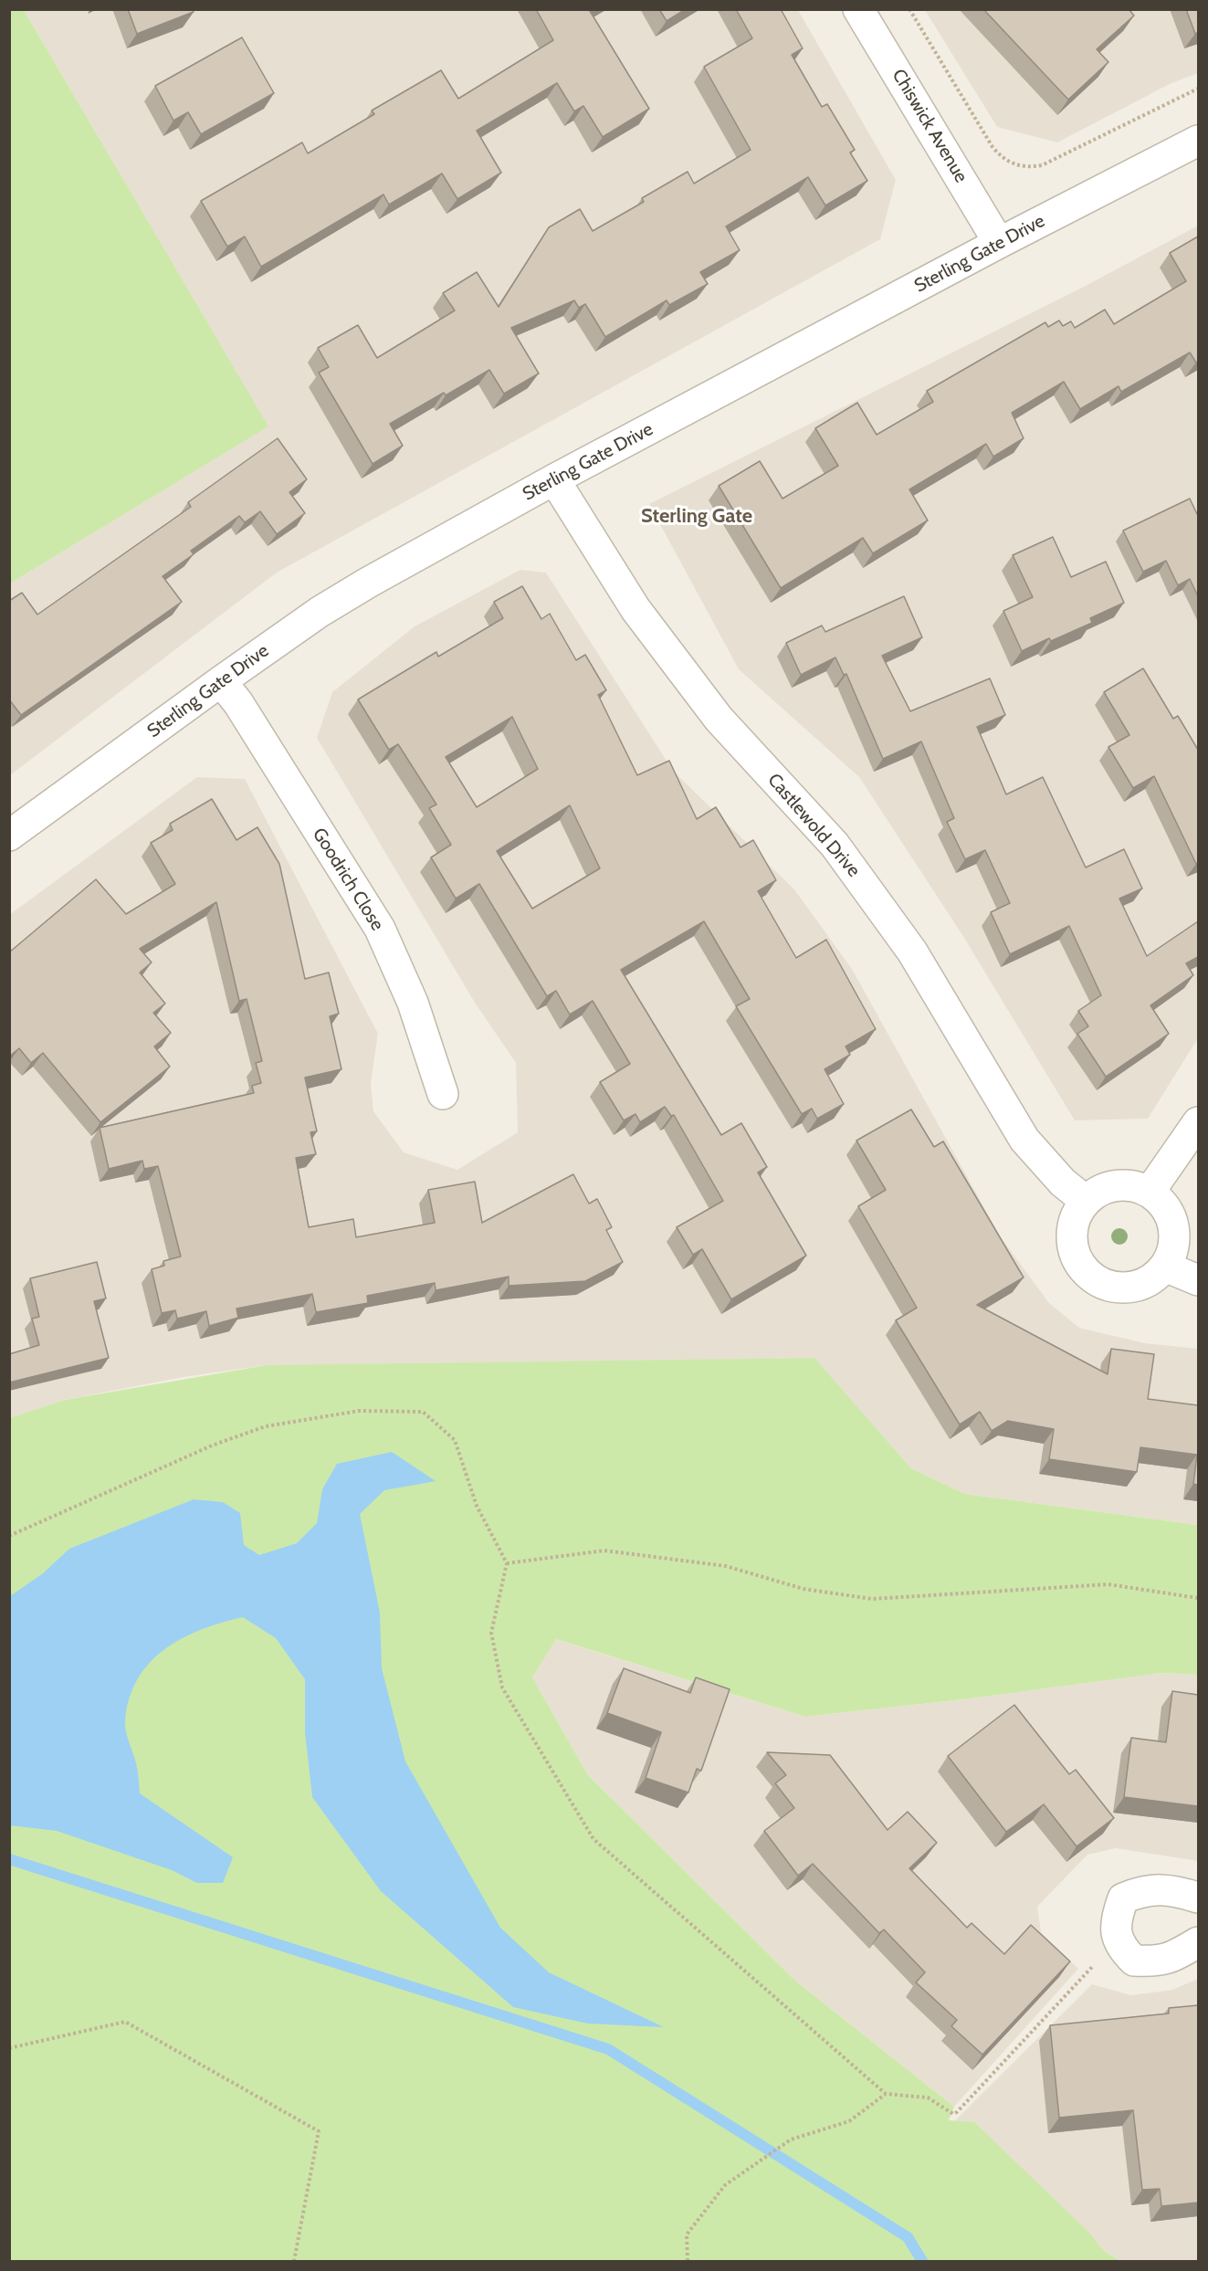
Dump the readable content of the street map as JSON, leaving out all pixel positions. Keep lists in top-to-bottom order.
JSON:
{
  "streets": {
    "street": [
      "Chiswick Avenue",
      "Sterling Gate Drive",
      "Castlewold Drive",
      "Goodrich Close"
    ]
  },
  "crossings": [
    ["Chiswick Avenue", "Sterling Gate Drive"],
    ["Sterling Gate Drive", "Castlewold Drive"],
    ["Sterling Gate Drive", "Goodrich Close"]
  ],
  "districts": ["Sterling Gate"]
}
